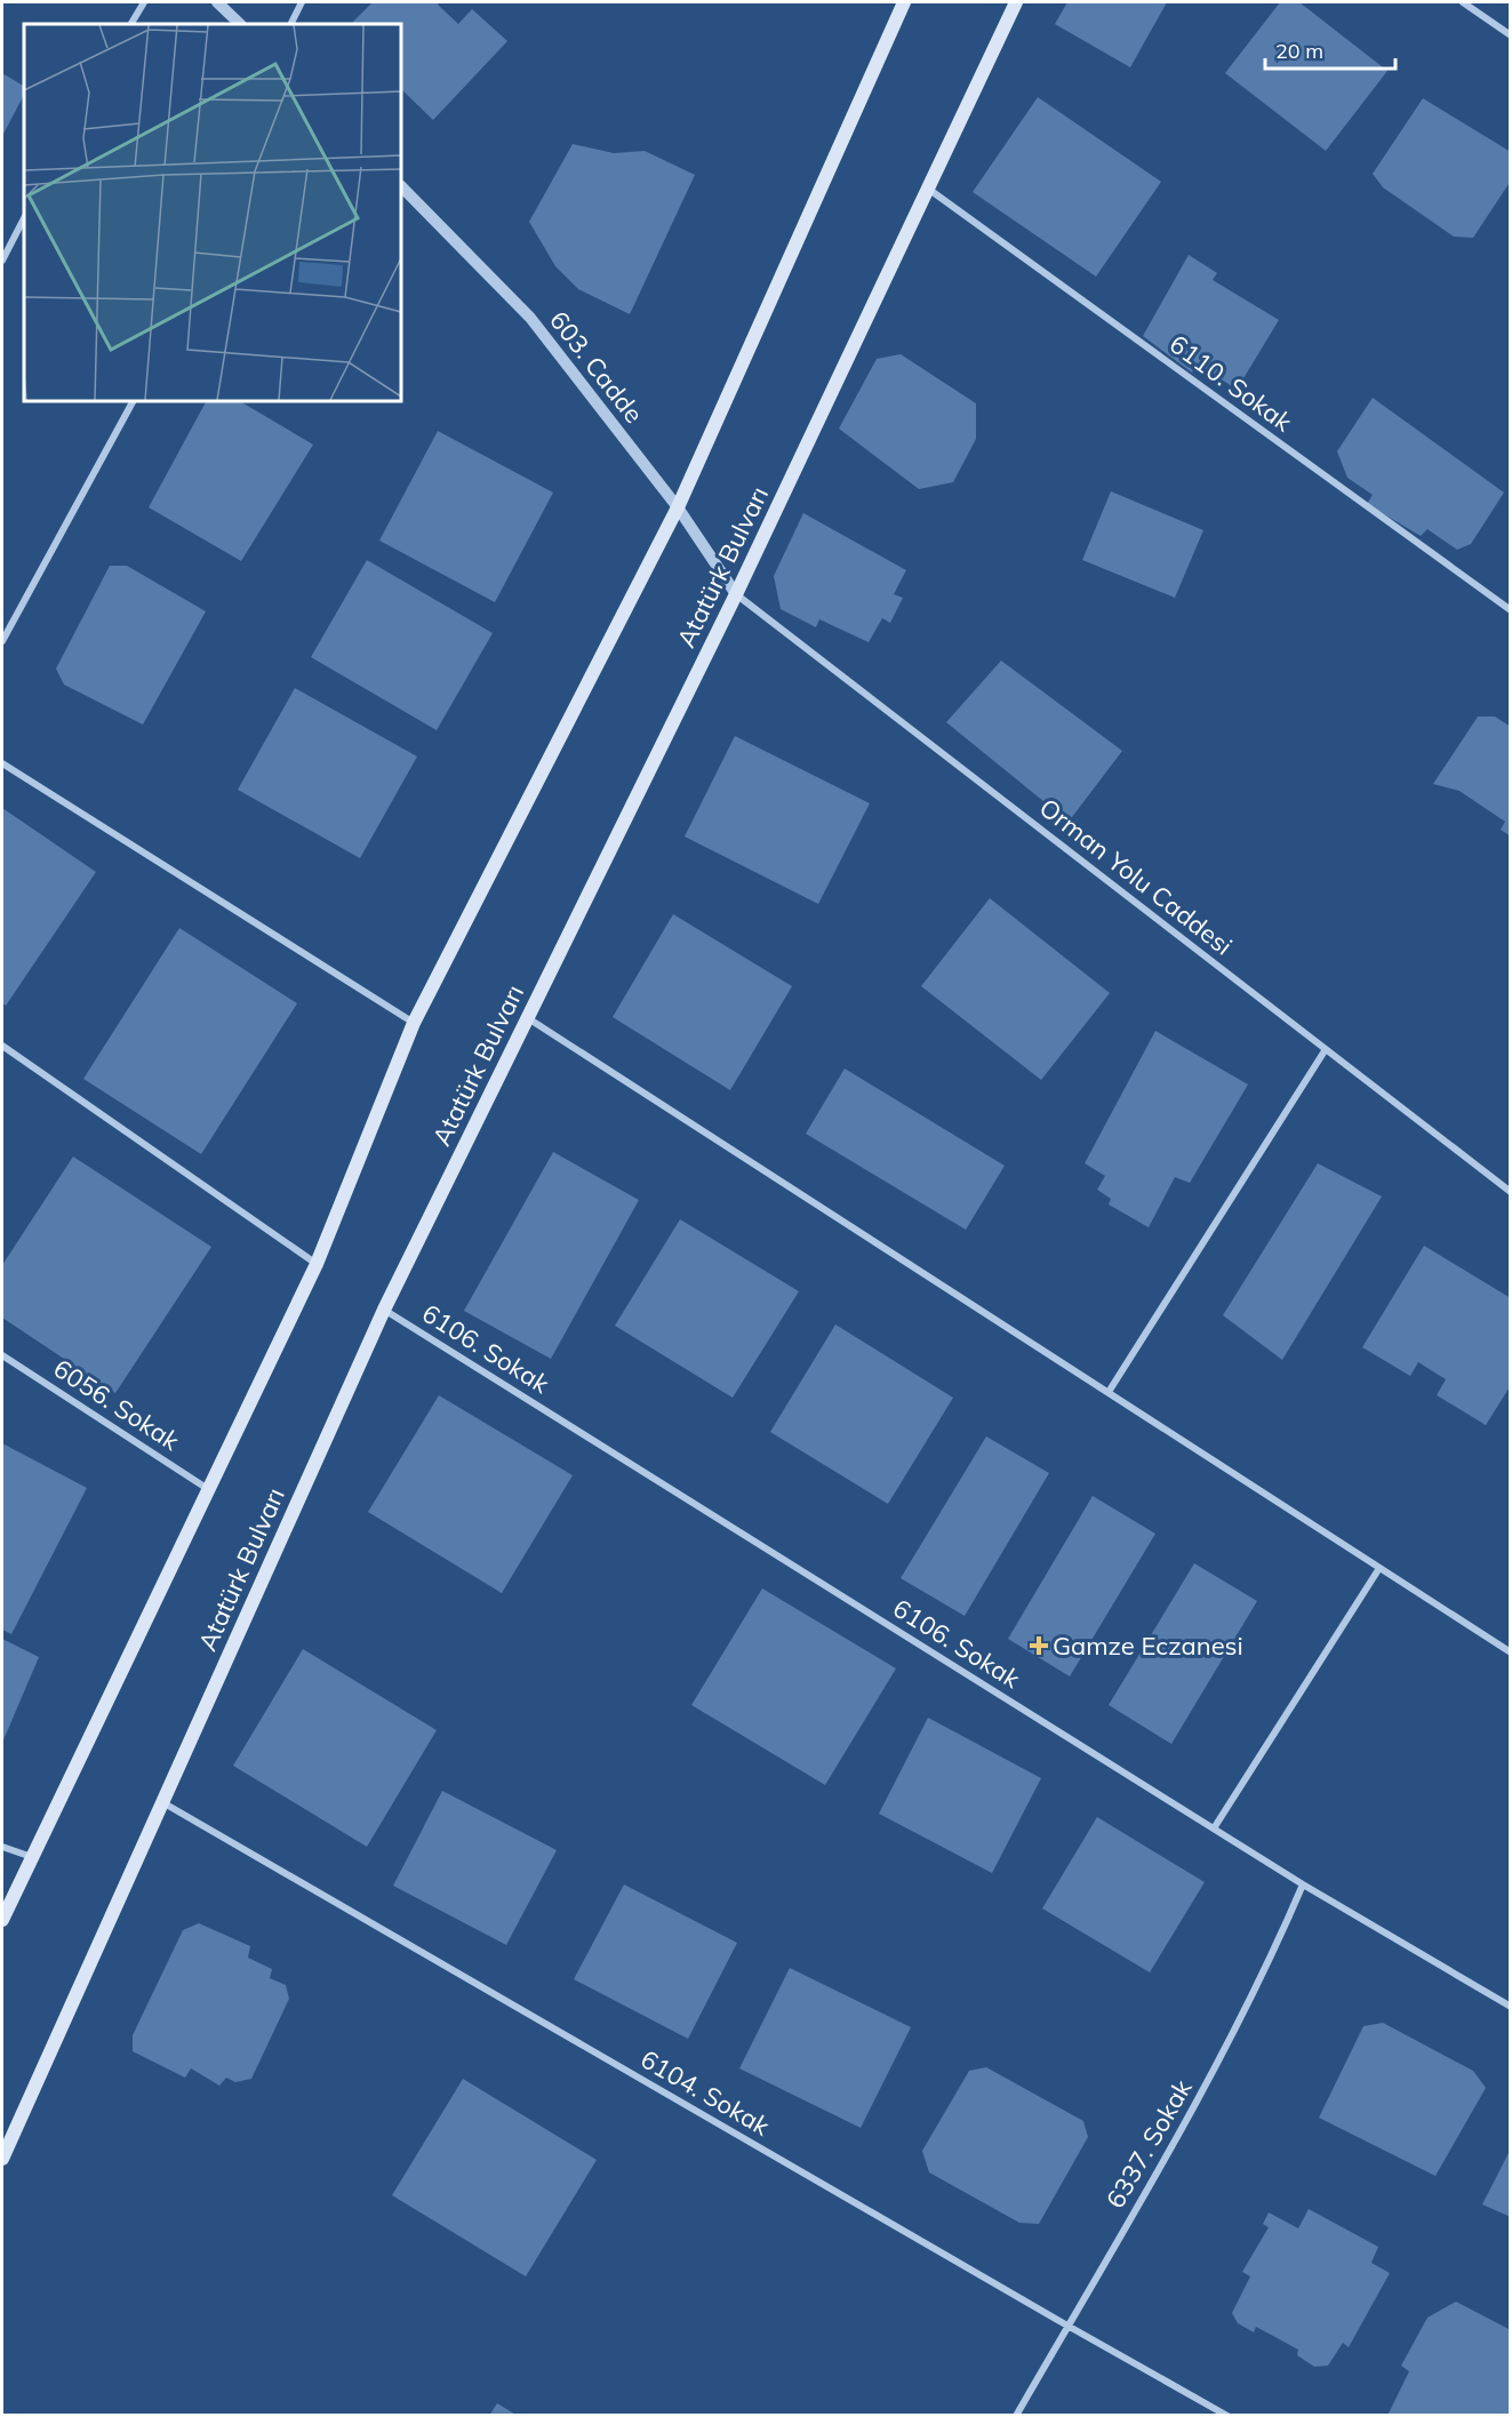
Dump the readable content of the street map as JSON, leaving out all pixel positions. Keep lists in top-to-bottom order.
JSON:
{
  "streets": {
    "main road": ["Atatürk Bulvarı"],
    "street": [
      "603. Cadde",
      "6110. Sokak",
      "Orman Yolu Caddesi",
      "6106. Sokak",
      "6056. Sokak",
      "6104. Sokak",
      "6337. Sokak"
    ]
  },
  "crossings": [
    ["603. Cadde", "Atatürk Bulvarı"],
    ["603. Cadde", "Orman Yolu Caddesi"],
    ["6110. Sokak", "Atatürk Bulvarı"],
    ["Atatürk Bulvarı", "Orman Yolu Caddesi"],
    ["Atatürk Bulvarı", "6106. Sokak"],
    ["Atatürk Bulvarı", "6104. Sokak"],
    ["6106. Sokak", "6337. Sokak"],
    ["6104. Sokak", "6337. Sokak"]
  ],
  "places": {
    "health": ["Gamze Eczanesi"]
  },
  "scale_bar": "20 m"
}
